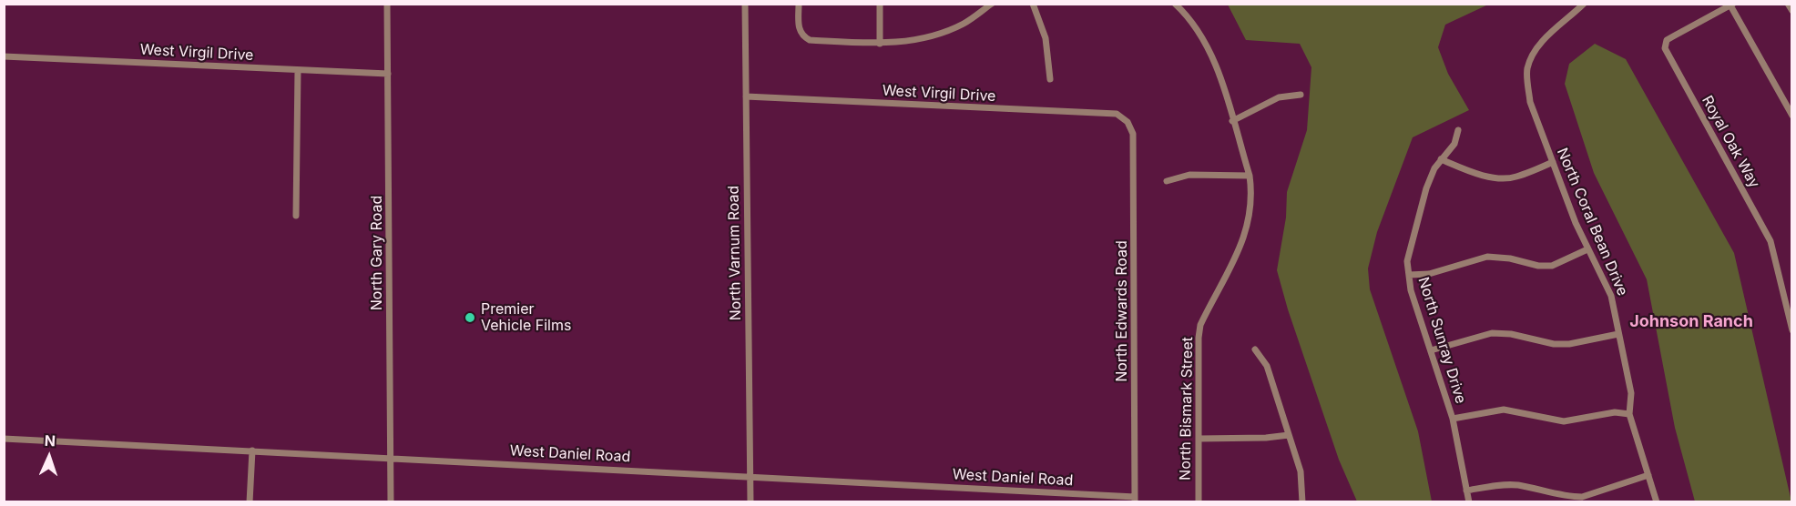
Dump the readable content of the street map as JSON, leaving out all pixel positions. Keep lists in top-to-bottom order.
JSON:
{
  "streets": {
    "street": [
      "West Virgil Drive",
      "Royal Oak Way",
      "North Coral Bean Drive",
      "North Gary Road",
      "North Varnum Road",
      "North Edwards Road",
      "North Sunray Drive",
      "North Bismark Street",
      "West Daniel Road"
    ]
  },
  "crossings": [
    ["West Virgil Drive", "North Gary Road"],
    ["West Virgil Drive", "North Varnum Road"],
    ["West Virgil Drive", "North Edwards Road"],
    ["North Gary Road", "West Daniel Road"],
    ["North Varnum Road", "West Daniel Road"],
    ["North Edwards Road", "West Daniel Road"]
  ],
  "districts": ["Johnson Ranch"],
  "places": ["Premier Vehicle Films"],
  "north": "top"
}
